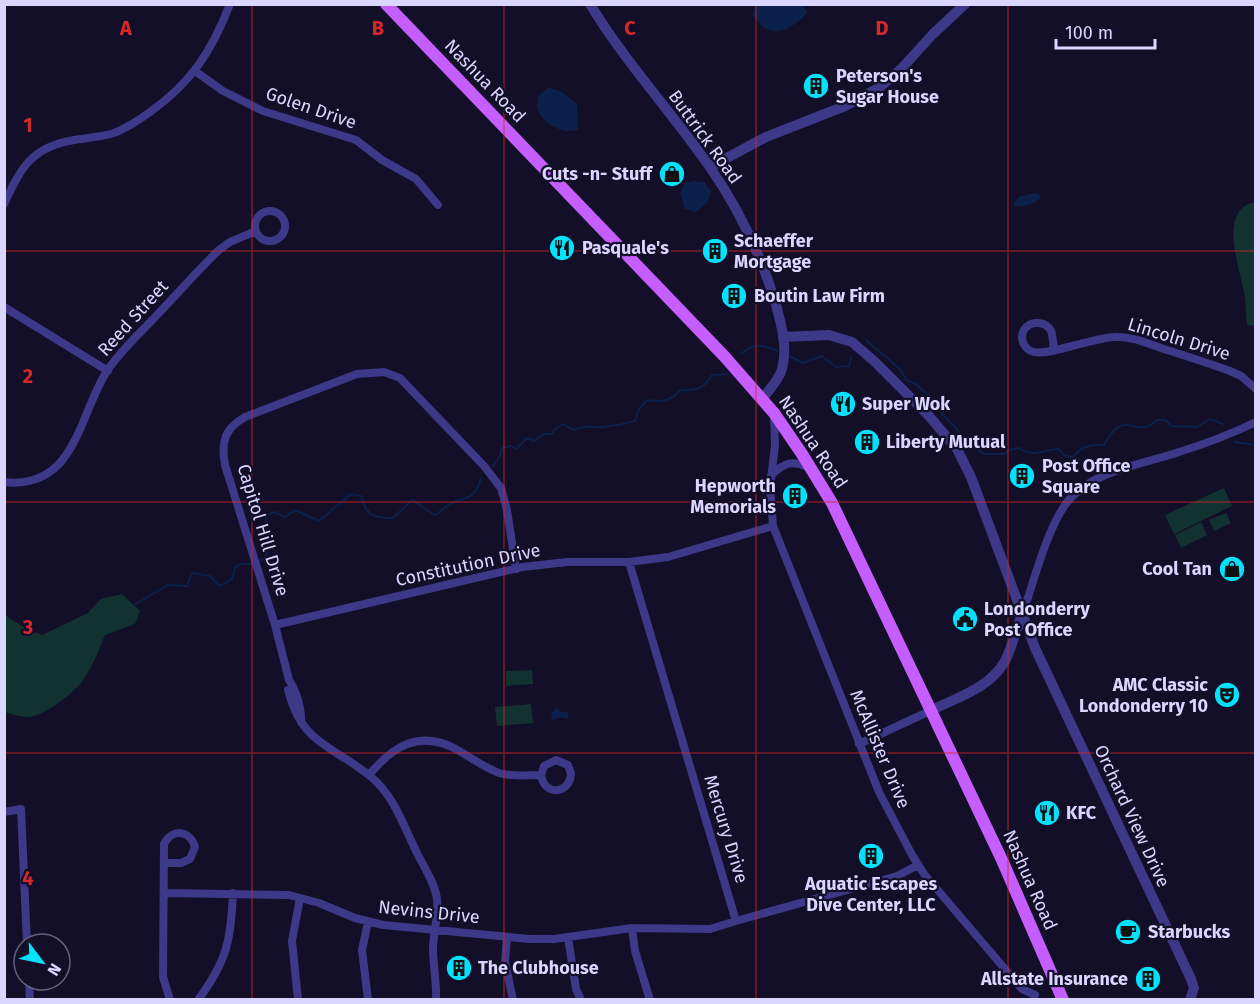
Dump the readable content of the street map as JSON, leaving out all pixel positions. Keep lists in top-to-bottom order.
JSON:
{
  "streets": {
    "main road": ["Nashua Road"],
    "street": [
      "Golen Drive",
      "Buttrick Road",
      "Reed Street",
      "Lincoln Drive",
      "Capitol Hill Drive",
      "Constitution Drive",
      "McAllister Drive",
      "Orchard View Drive",
      "Mercury Drive",
      "Nevins Drive"
    ]
  },
  "crossings": [
    ["Nashua Road", "Buttrick Road"],
    ["Nashua Road", "McAllister Drive"],
    ["Buttrick Road", "Orchard View Drive"],
    ["Capitol Hill Drive", "Constitution Drive"],
    ["Constitution Drive", "McAllister Drive"],
    ["Constitution Drive", "Mercury Drive"],
    ["Mercury Drive", "Nevins Drive"]
  ],
  "places": {
    "building": [
      "Peterson's Sugar House",
      "Schaeffer Mortgage",
      "Boutin Law Firm",
      "Liberty Mutual",
      "Post Office Square",
      "Hepworth Memorials",
      "Aquatic Escapes Dive Center, LLC",
      "The Clubhouse",
      "Allstate Insurance"
    ],
    "shop": ["Cuts -n- Stuff", "Cool Tan"],
    "restaurant": ["Pasquale's", "Super Wok", "KFC"],
    "public building": ["Londonderry Post Office"],
    "theatre": ["AMC Classic Londonderry 10"],
    "cafe": ["Starbucks"]
  },
  "scale_bar": "100 m",
  "north": "bottom right",
  "grid": {
    "columns": [
      "A",
      "B",
      "C",
      "D"
    ],
    "rows": [
      "1",
      "2",
      "3",
      "4"
    ]
  }
}
